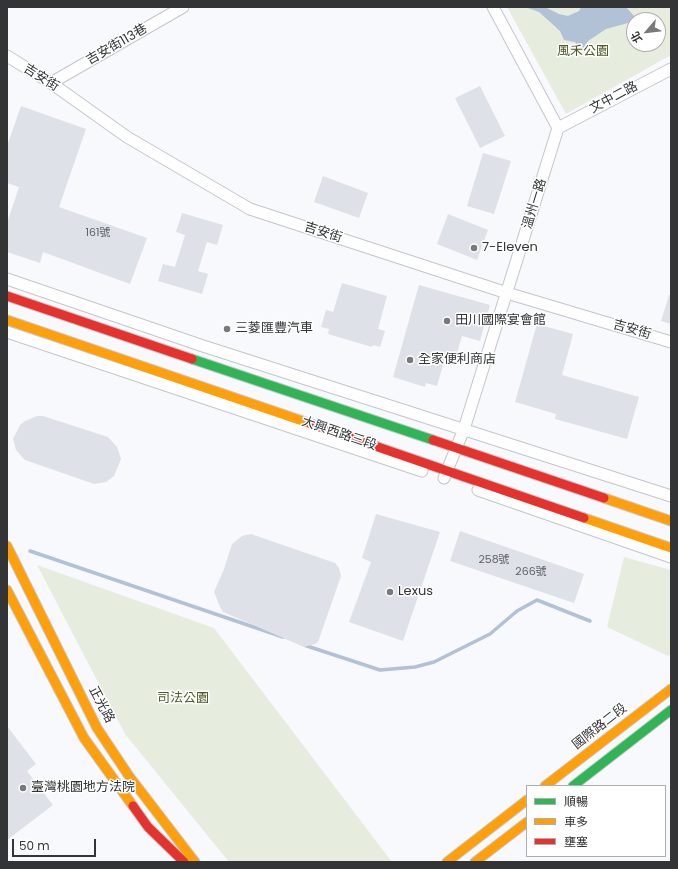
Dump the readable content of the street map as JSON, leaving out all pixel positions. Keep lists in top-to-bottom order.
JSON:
{
  "streets": {
    "street": [
      "吉安街113巷",
      "吉安街",
      "文中二路",
      "溫州一路",
      "大興西路三段",
      "正光路",
      "國際路二段"
    ]
  },
  "crossings": [
    ["吉安街113巷", "吉安街"],
    ["吉安街", "溫州一路"],
    ["文中二路", "溫州一路"],
    ["溫州一路", "大興西路三段"]
  ],
  "parks": ["風禾公園", "司法公園"],
  "places": [
    "7-Eleven",
    "田川國際宴會館",
    "三菱匯豐汽車",
    "全家便利商店",
    "Lexus",
    "臺灣桃園地方法院"
  ],
  "house_numbers": ["161號", "258號", "266號"],
  "legend": ["順暢", "車多", "壅塞"],
  "scale_bar": "50 m",
  "north": "bottom left"
}
